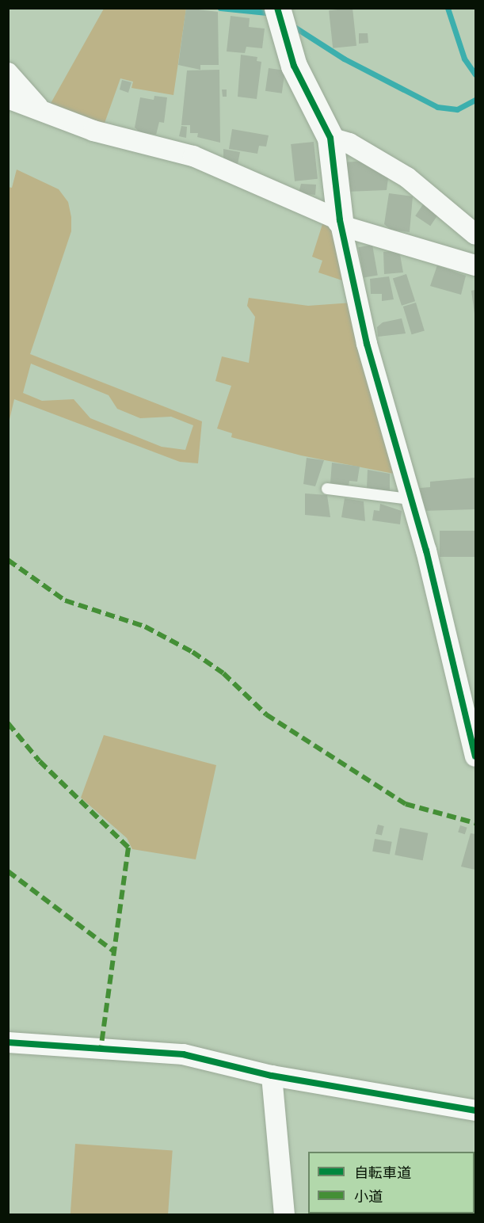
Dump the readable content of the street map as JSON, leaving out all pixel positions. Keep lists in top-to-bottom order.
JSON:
{
  "legend": ["自転車道", "小道"]
}
